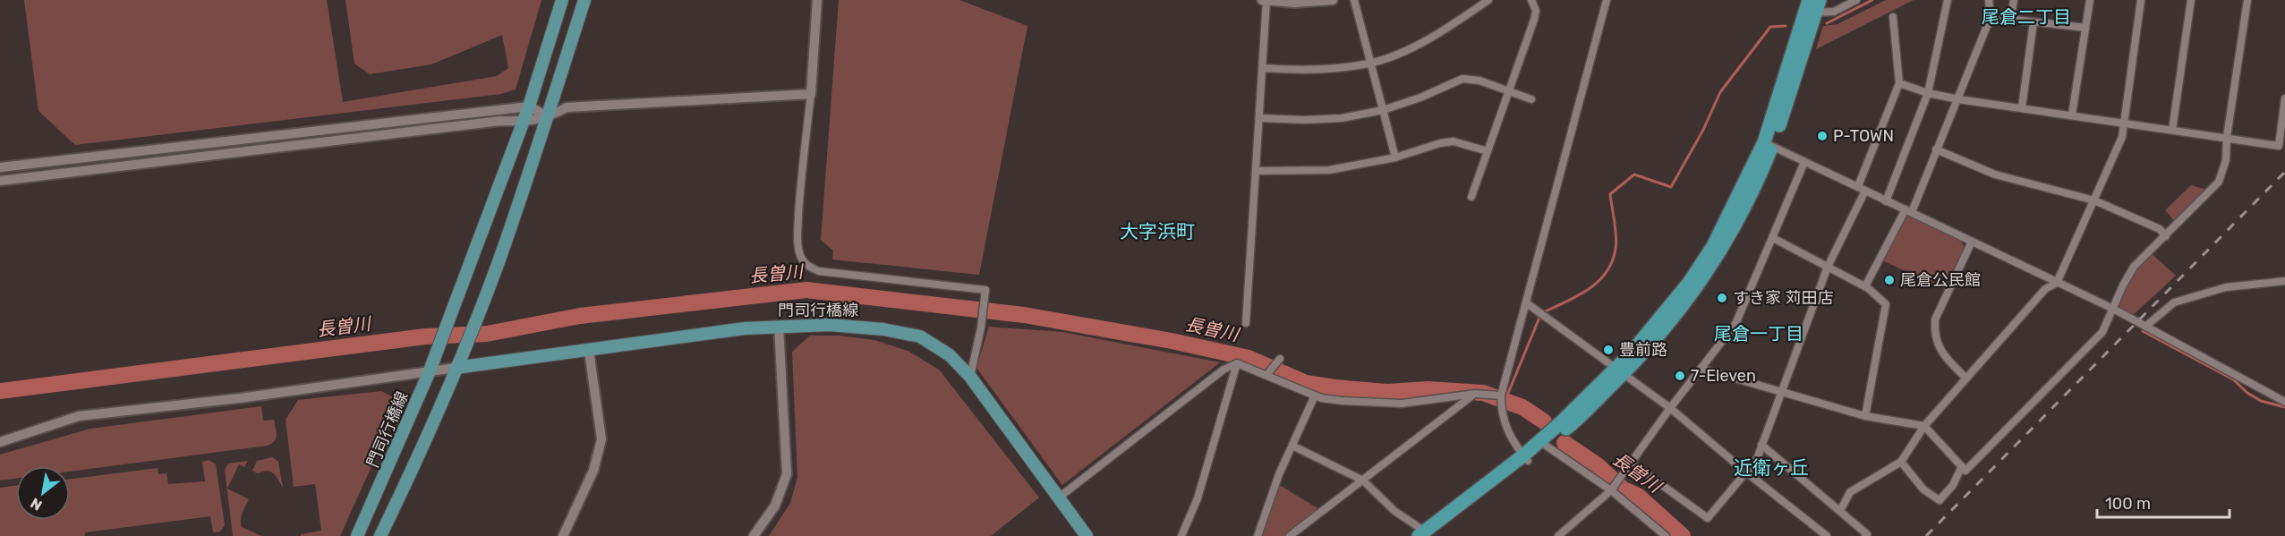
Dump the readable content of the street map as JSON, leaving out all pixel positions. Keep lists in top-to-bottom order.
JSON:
{
  "streets": {
    "main road": ["門司行橋線"]
  },
  "districts": [
    "尾倉二丁目",
    "大字浜町",
    "尾倉一丁目",
    "近衛ヶ丘"
  ],
  "water": ["長曽川"],
  "places": [
    "P-TOWN",
    "尾倉公民館",
    "すき家 苅田店",
    "豊前路",
    "7-Eleven"
  ],
  "scale_bar": "100 m",
  "north": "bottom left"
}
